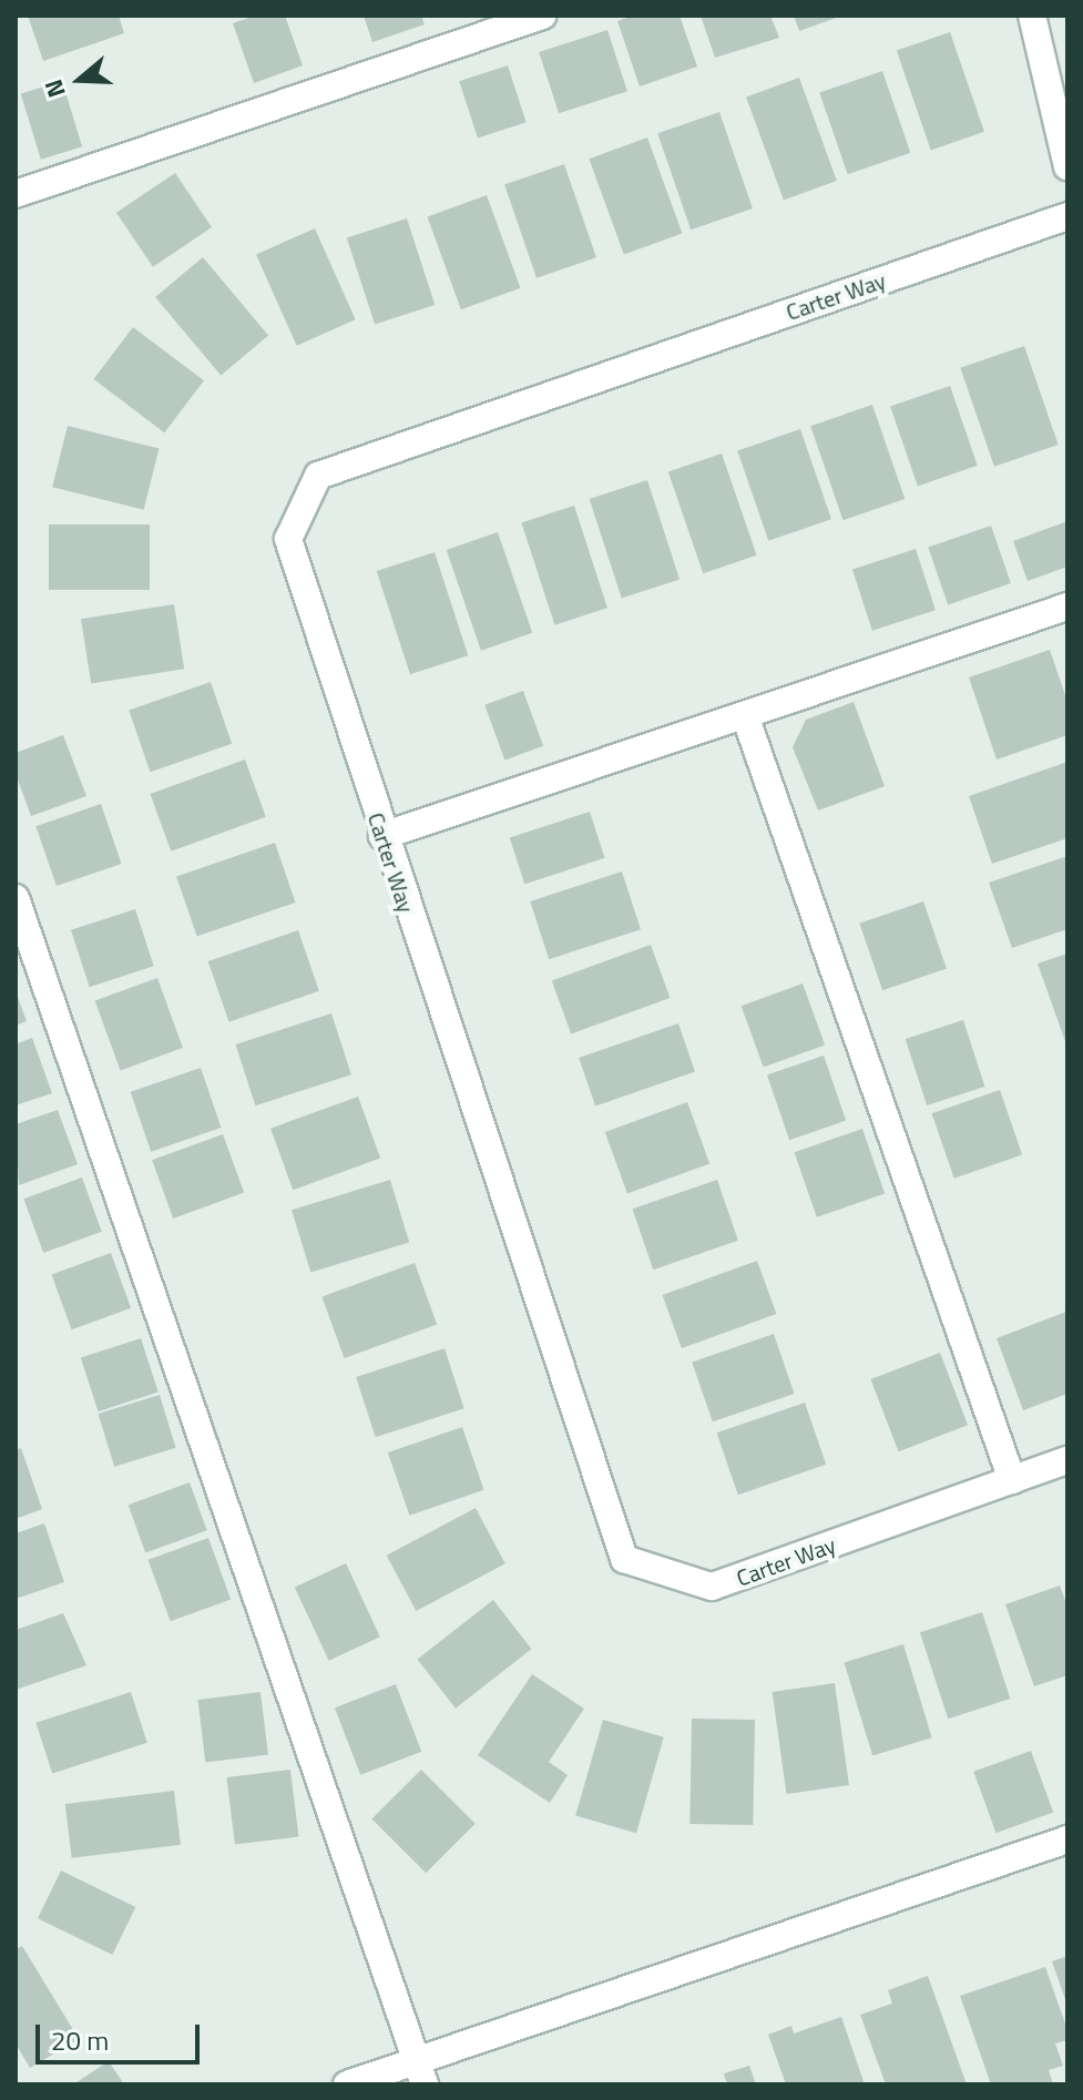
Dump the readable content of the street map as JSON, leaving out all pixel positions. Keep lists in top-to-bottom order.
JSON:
{
  "streets": {
    "street": ["Carter Way"]
  },
  "scale_bar": "20 m",
  "north": "left"
}
